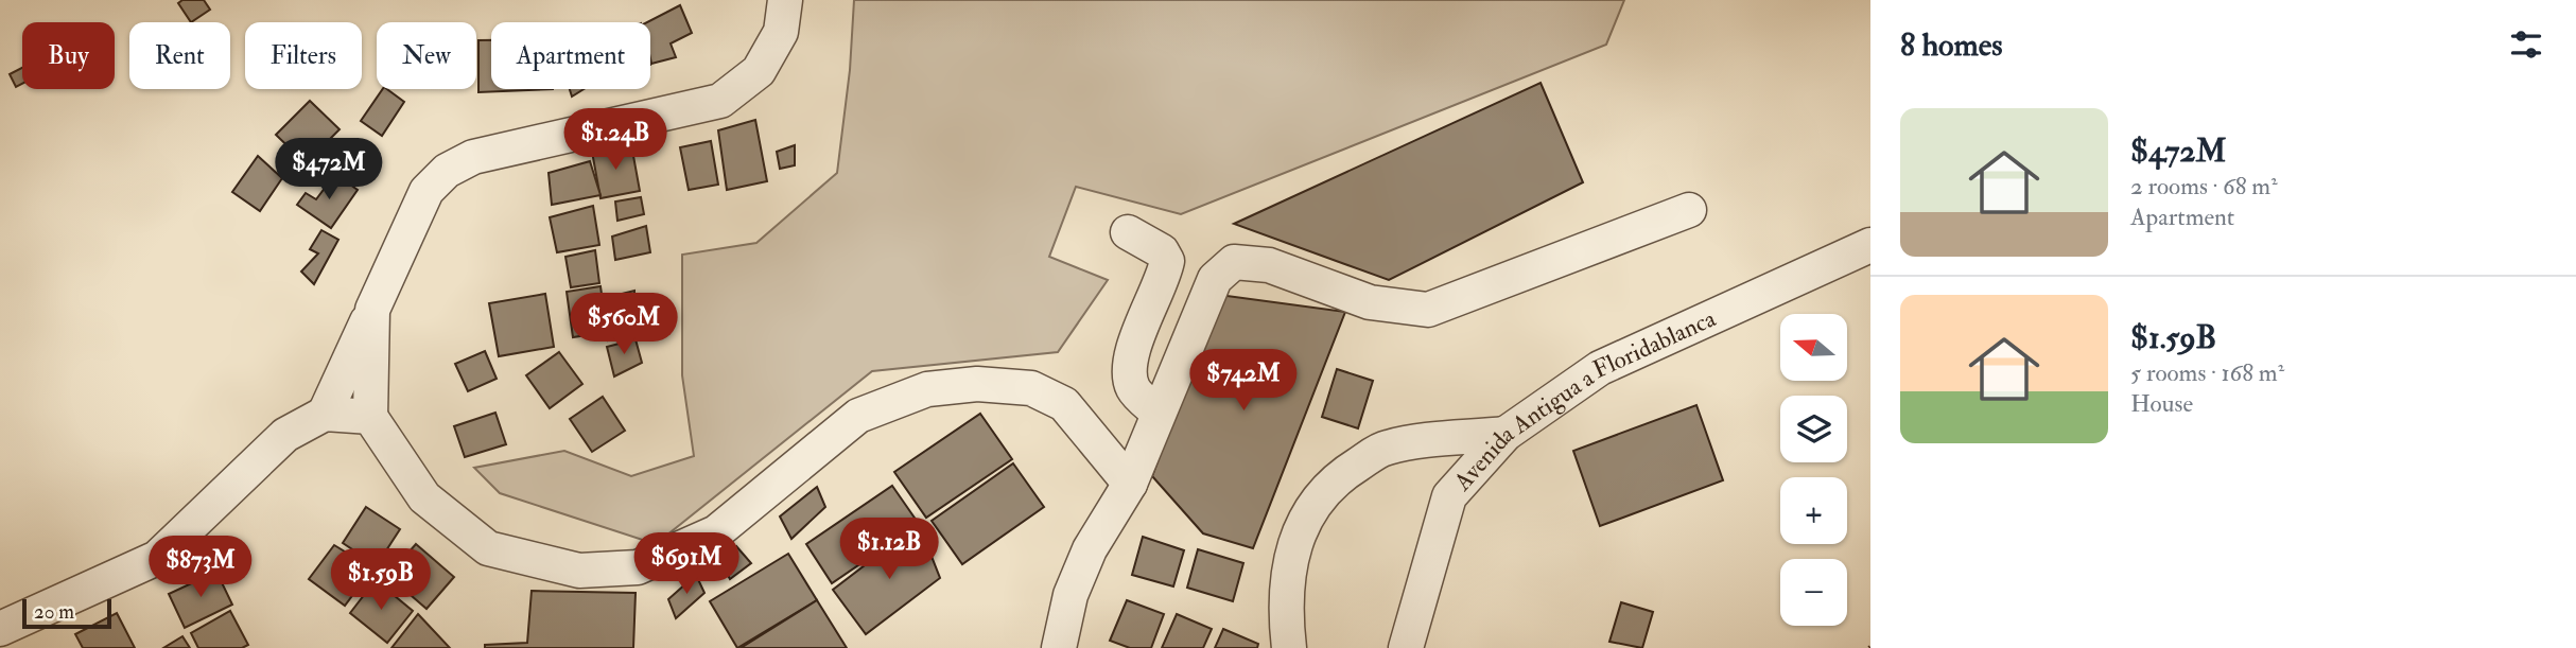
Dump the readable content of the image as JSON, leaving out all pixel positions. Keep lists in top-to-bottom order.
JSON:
{
  "streets": {
    "street": ["Avenida Antigua a Floridablanca"]
  },
  "scale_bar": "20 m",
  "north": "left",
  "page": {
    "heading": "8 homes",
    "chip": [
      "Buy",
      "Rent",
      "Filters",
      "New",
      "Apartment"
    ],
    "list": [
      {
        "name": "$472M",
        "note": "2 rooms · 68 m² · Apartment"
      },
      {
        "name": "$1.59B",
        "note": "5 rooms · 168 m² · House"
      }
    ],
    "price": [
      "$1.24B",
      "$472M",
      "$560M",
      "$742M",
      "$1.12B",
      "$691M",
      "$873M",
      "$1.59B"
    ],
    "map_buttons": ["+", "−"],
    "scale": "20 m"
  }
}
